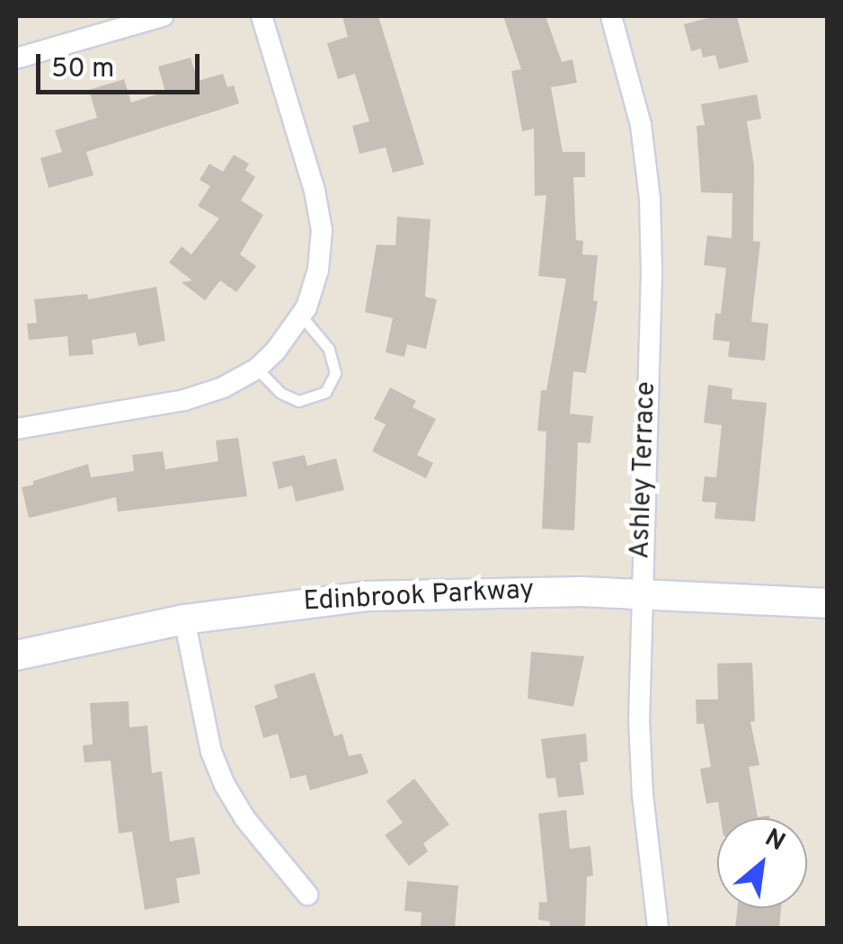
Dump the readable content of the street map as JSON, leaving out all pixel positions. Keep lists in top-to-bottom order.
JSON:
{
  "streets": {
    "street": ["Ashley Terrace", "Edinbrook Parkway"]
  },
  "crossings": [
    ["Ashley Terrace", "Edinbrook Parkway"]
  ],
  "scale_bar": "50 m",
  "north": "top right"
}
